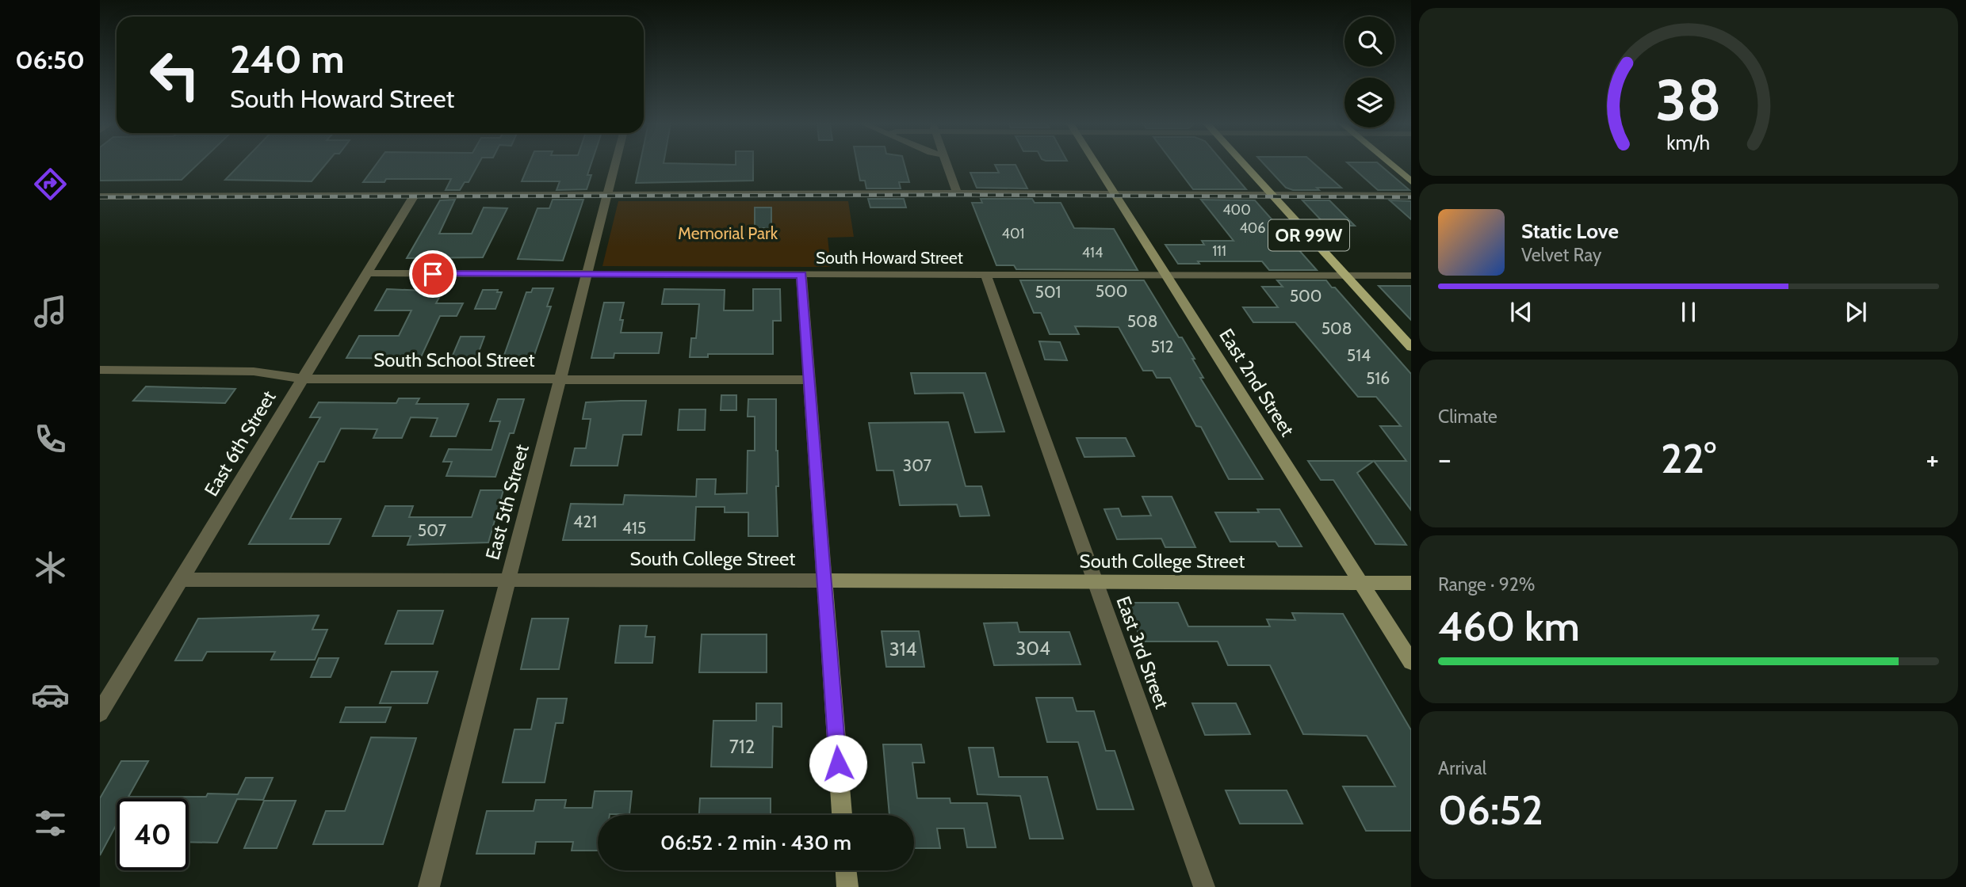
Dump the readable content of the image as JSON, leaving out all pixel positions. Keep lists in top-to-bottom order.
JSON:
{
  "streets": {
    "main road": ["OR 99W"],
    "street": [
      "South Howard Street",
      "South School Street",
      "East 2nd Street",
      "East 6th Street",
      "East 5th Street",
      "South College Street",
      "East 3rd Street"
    ]
  },
  "crossings": [
    ["OR 99W", "South Howard Street"],
    ["South Howard Street", "East 2nd Street"],
    ["South Howard Street", "East 6th Street"],
    ["South Howard Street", "East 5th Street"],
    ["South Howard Street", "East 3rd Street"],
    ["South School Street", "East 6th Street"],
    ["South School Street", "East 5th Street"],
    ["East 2nd Street", "South College Street"],
    ["East 6th Street", "South College Street"],
    ["East 5th Street", "South College Street"],
    ["South College Street", "East 3rd Street"]
  ],
  "parks": ["Memorial Park"],
  "house_numbers": [
    "400",
    "406",
    "401",
    "111",
    "414",
    "500",
    "501",
    "500",
    "508",
    "508",
    "512",
    "514",
    "516",
    "307",
    "421",
    "415",
    "507",
    "304",
    "314",
    "712"
  ],
  "page": {
    "tabs": "06:50",
    "turn": ["240 m", "South Howard Street"],
    "song": ["Static Love", "Velvet Ray"],
    "tile": [
      "Climate",
      ["Range · 92%", "460 km"],
      ["Arrival", "06:52"]
    ],
    "heat": ["−", "22°", "+"],
    "limit": "40",
    "trip": "06:52 · 2 min · 430 m",
    "gauge": ["38", "km/h"]
  }
}
